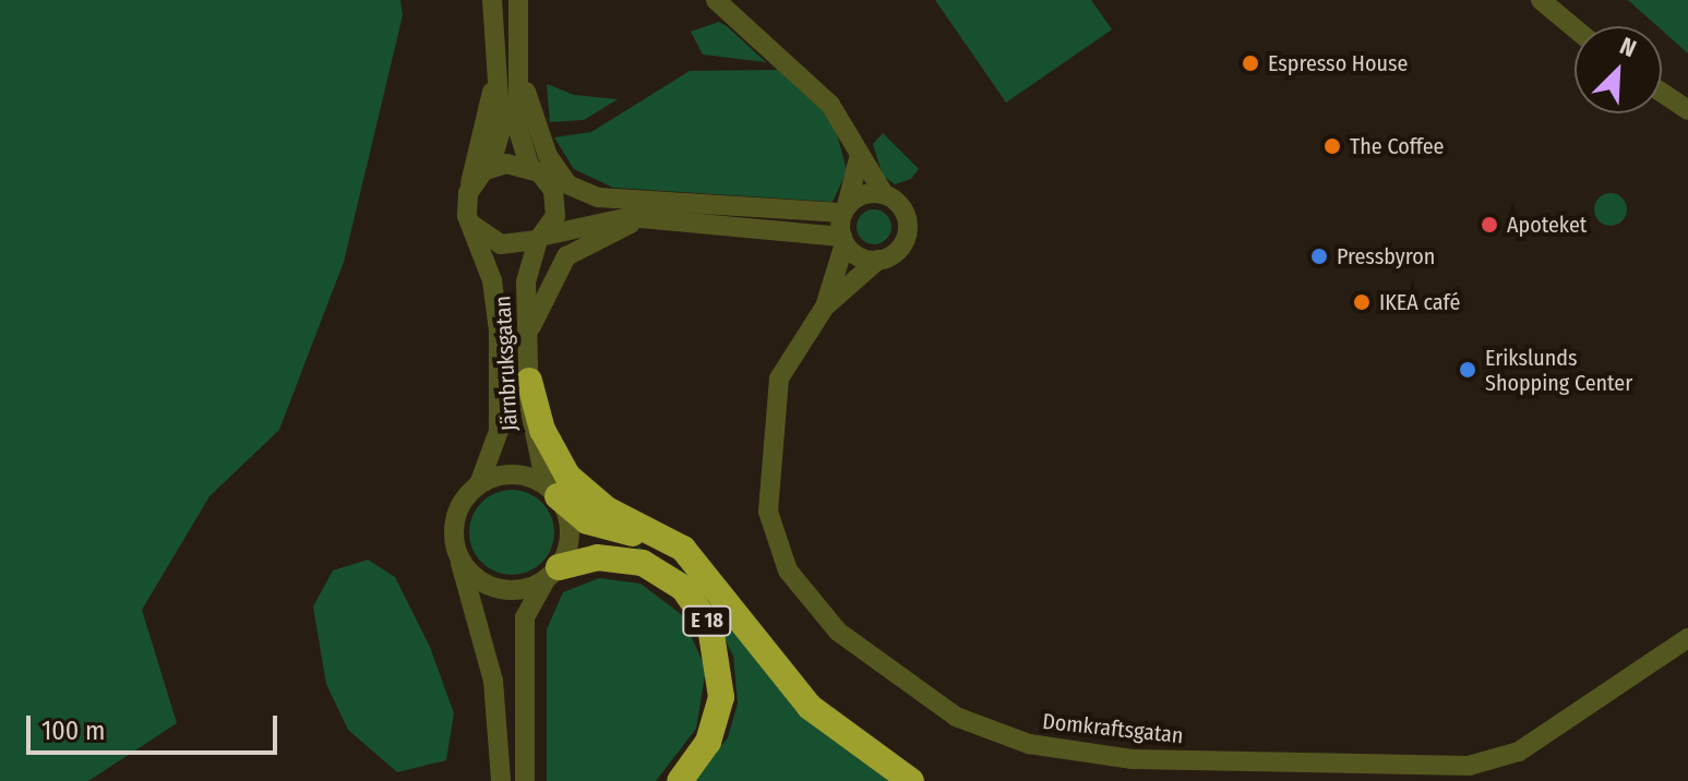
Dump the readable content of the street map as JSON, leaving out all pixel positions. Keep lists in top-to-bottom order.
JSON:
{
  "streets": {
    "highway": ["E 18"],
    "street": ["Järnbruksgatan", "Domkraftsgatan"]
  },
  "crossings": [
    ["Järnbruksgatan", "E 18"]
  ],
  "places": [
    "Espresso House",
    "The Coffee",
    "Apoteket",
    "Pressbyron",
    "IKEA café",
    "Erikslunds Shopping Center"
  ],
  "scale_bar": "100 m",
  "north": "top right"
}
